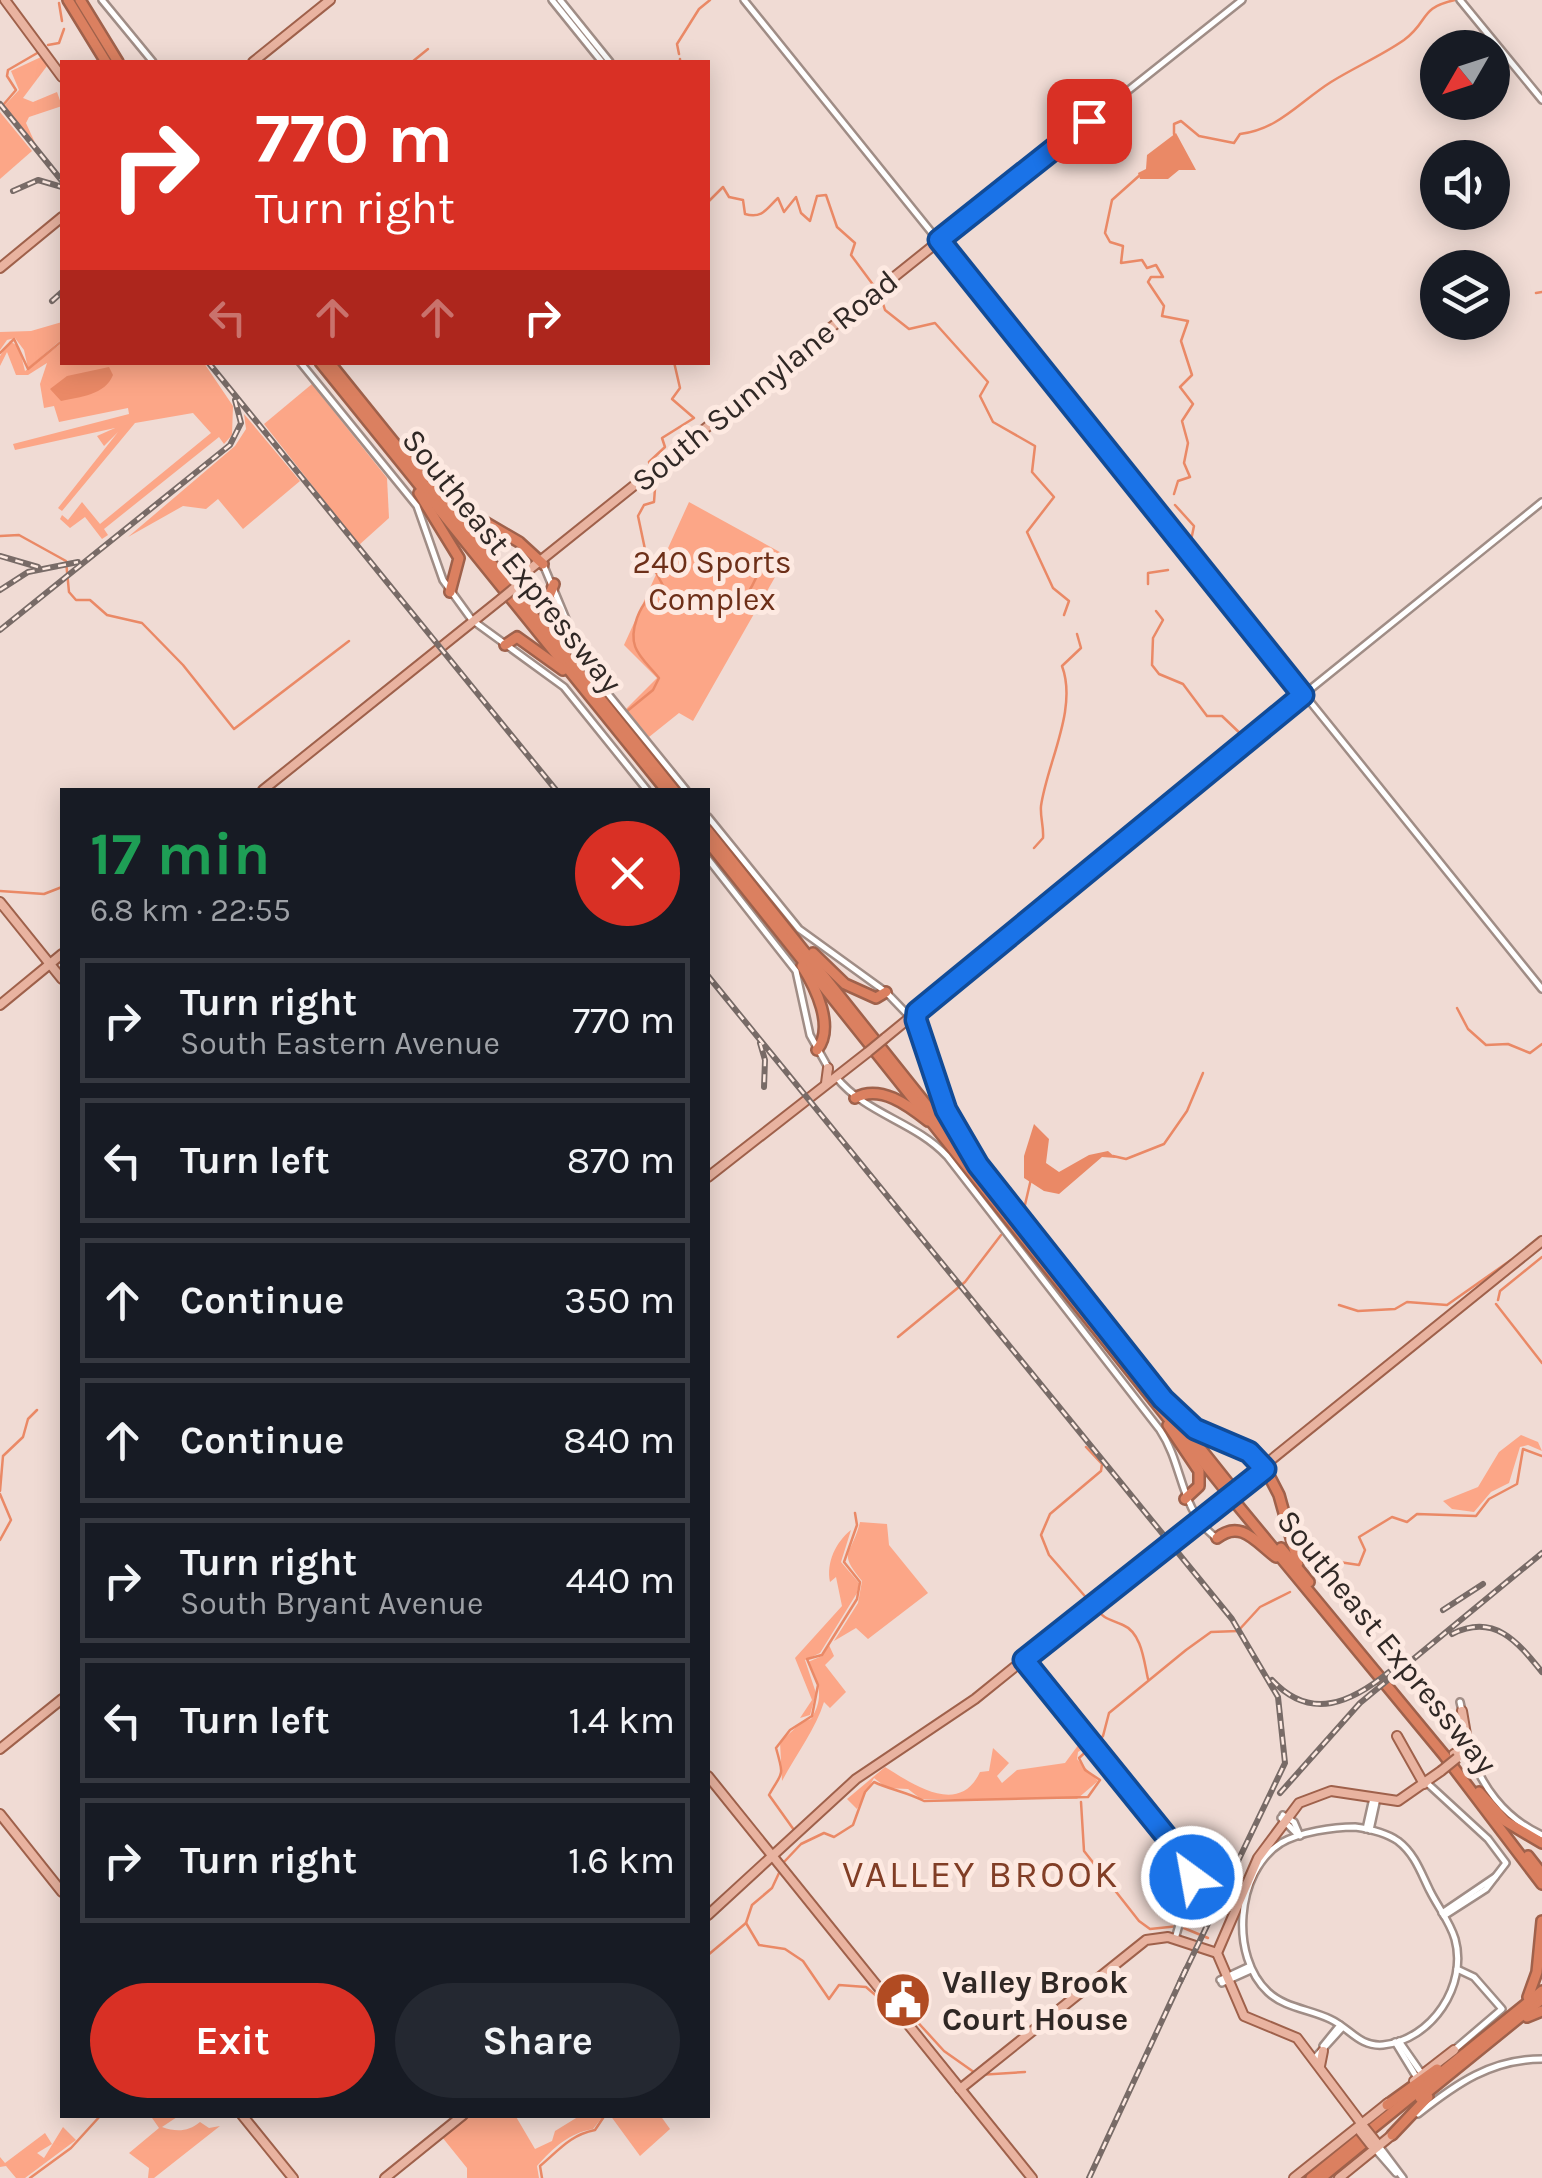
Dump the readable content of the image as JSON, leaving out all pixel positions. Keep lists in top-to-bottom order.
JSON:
{
  "streets": {
    "highway": ["Southeast Expressway"],
    "main road": ["South Sunnylane Road"]
  },
  "districts": ["VALLEY BROOK"],
  "parks": ["240 Sports Complex"],
  "places": {
    "public building": ["Valley Brook Court House"]
  },
  "north": "bottom left",
  "page": {
    "turn": ["770 m", "Turn right"],
    "heading": ["17 min", "6.8 km · 22:55"],
    "list": [
      {
        "name": "Turn right",
        "note": "South Eastern Avenue",
        "value": "770 m"
      },
      {
        "name": "Turn left",
        "value": "870 m"
      },
      {
        "name": "Continue",
        "value": "350 m"
      },
      {
        "name": "Continue",
        "value": "840 m"
      },
      {
        "name": "Turn right",
        "note": "South Bryant Avenue",
        "value": "440 m"
      },
      {
        "name": "Turn left",
        "value": "1.4 km"
      },
      {
        "name": "Turn right",
        "value": "1.6 km"
      }
    ],
    "buttons": ["Exit", "Share"]
  }
}
